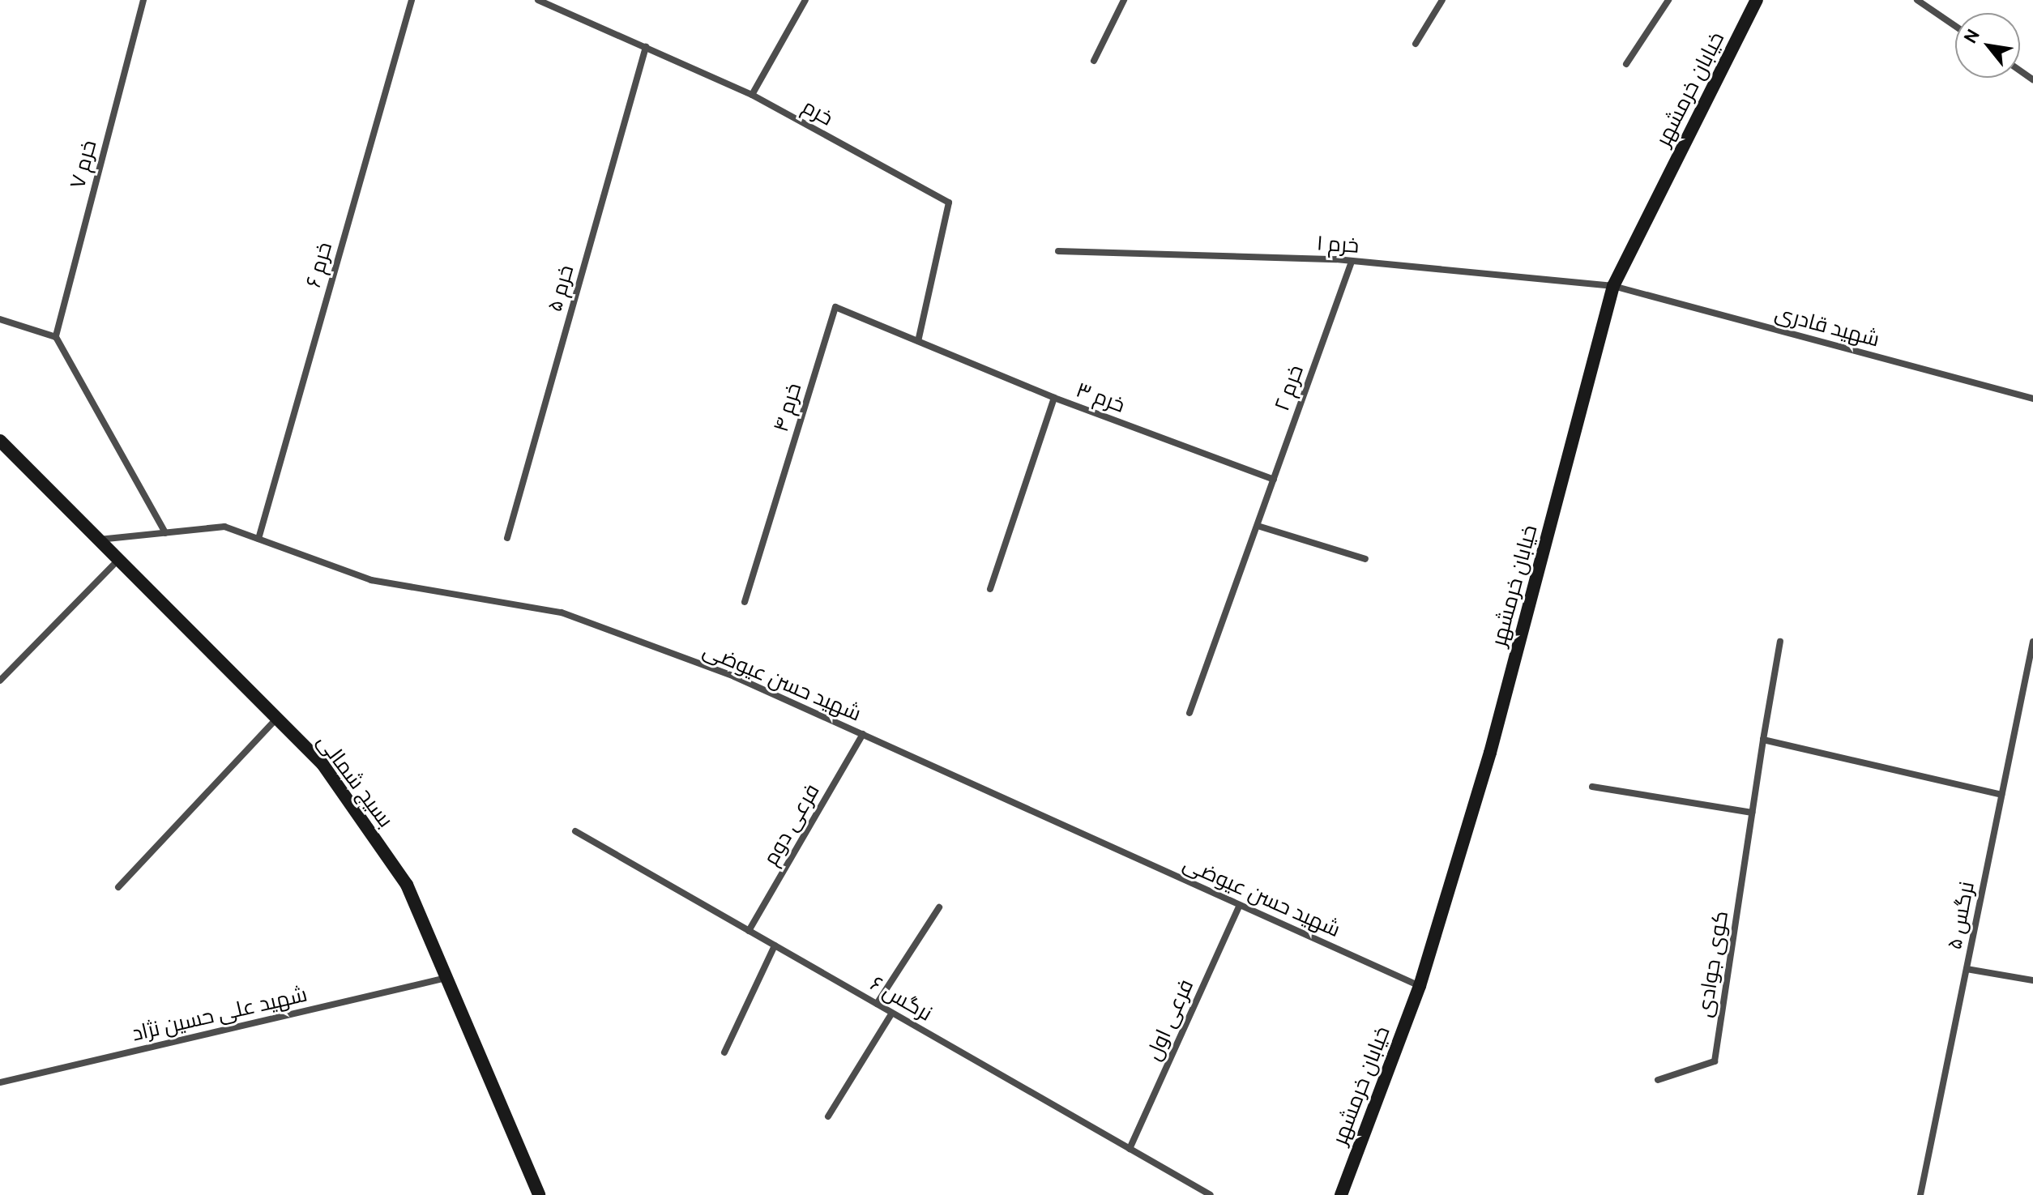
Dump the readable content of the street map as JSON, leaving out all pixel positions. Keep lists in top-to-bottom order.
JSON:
{
  "streets": {
    "street": [
      "خیابان خرمشهر",
      "خرم",
      "خرم ۷",
      "خرم ۱",
      "خرم ۶",
      "خرم ۵",
      "شهید قادری",
      "خرم ۲",
      "خرم ۳",
      "خرم ۴",
      "شهید حسن عیوضی",
      "بسیج شمالی",
      "فرعی دوم",
      "نرگس ۵",
      "کوی جوادی",
      "نرگس ۶",
      "شهید علی حسین نژاد",
      "فرعی اول"
    ]
  },
  "crossings": [
    ["خیابان خرمشهر", "خرم ۱"],
    ["خیابان خرمشهر", "شهید قادری"],
    ["خیابان خرمشهر", "شهید حسن عیوضی"],
    ["خرم", "خرم ۵"],
    ["خرم", "خرم ۳"],
    ["خرم", "خرم ۴"],
    ["خرم ۱", "شهید قادری"],
    ["خرم ۱", "خرم ۲"],
    ["خرم ۶", "شهید حسن عیوضی"],
    ["خرم ۲", "خرم ۳"],
    ["خرم ۳", "خرم ۴"],
    ["شهید حسن عیوضی", "بسیج شمالی"],
    ["شهید حسن عیوضی", "فرعی دوم"],
    ["شهید حسن عیوضی", "فرعی اول"],
    ["بسیج شمالی", "شهید علی حسین نژاد"],
    ["فرعی دوم", "نرگس ۶"],
    ["نرگس ۶", "فرعی اول"]
  ],
  "north": "top left"
}
